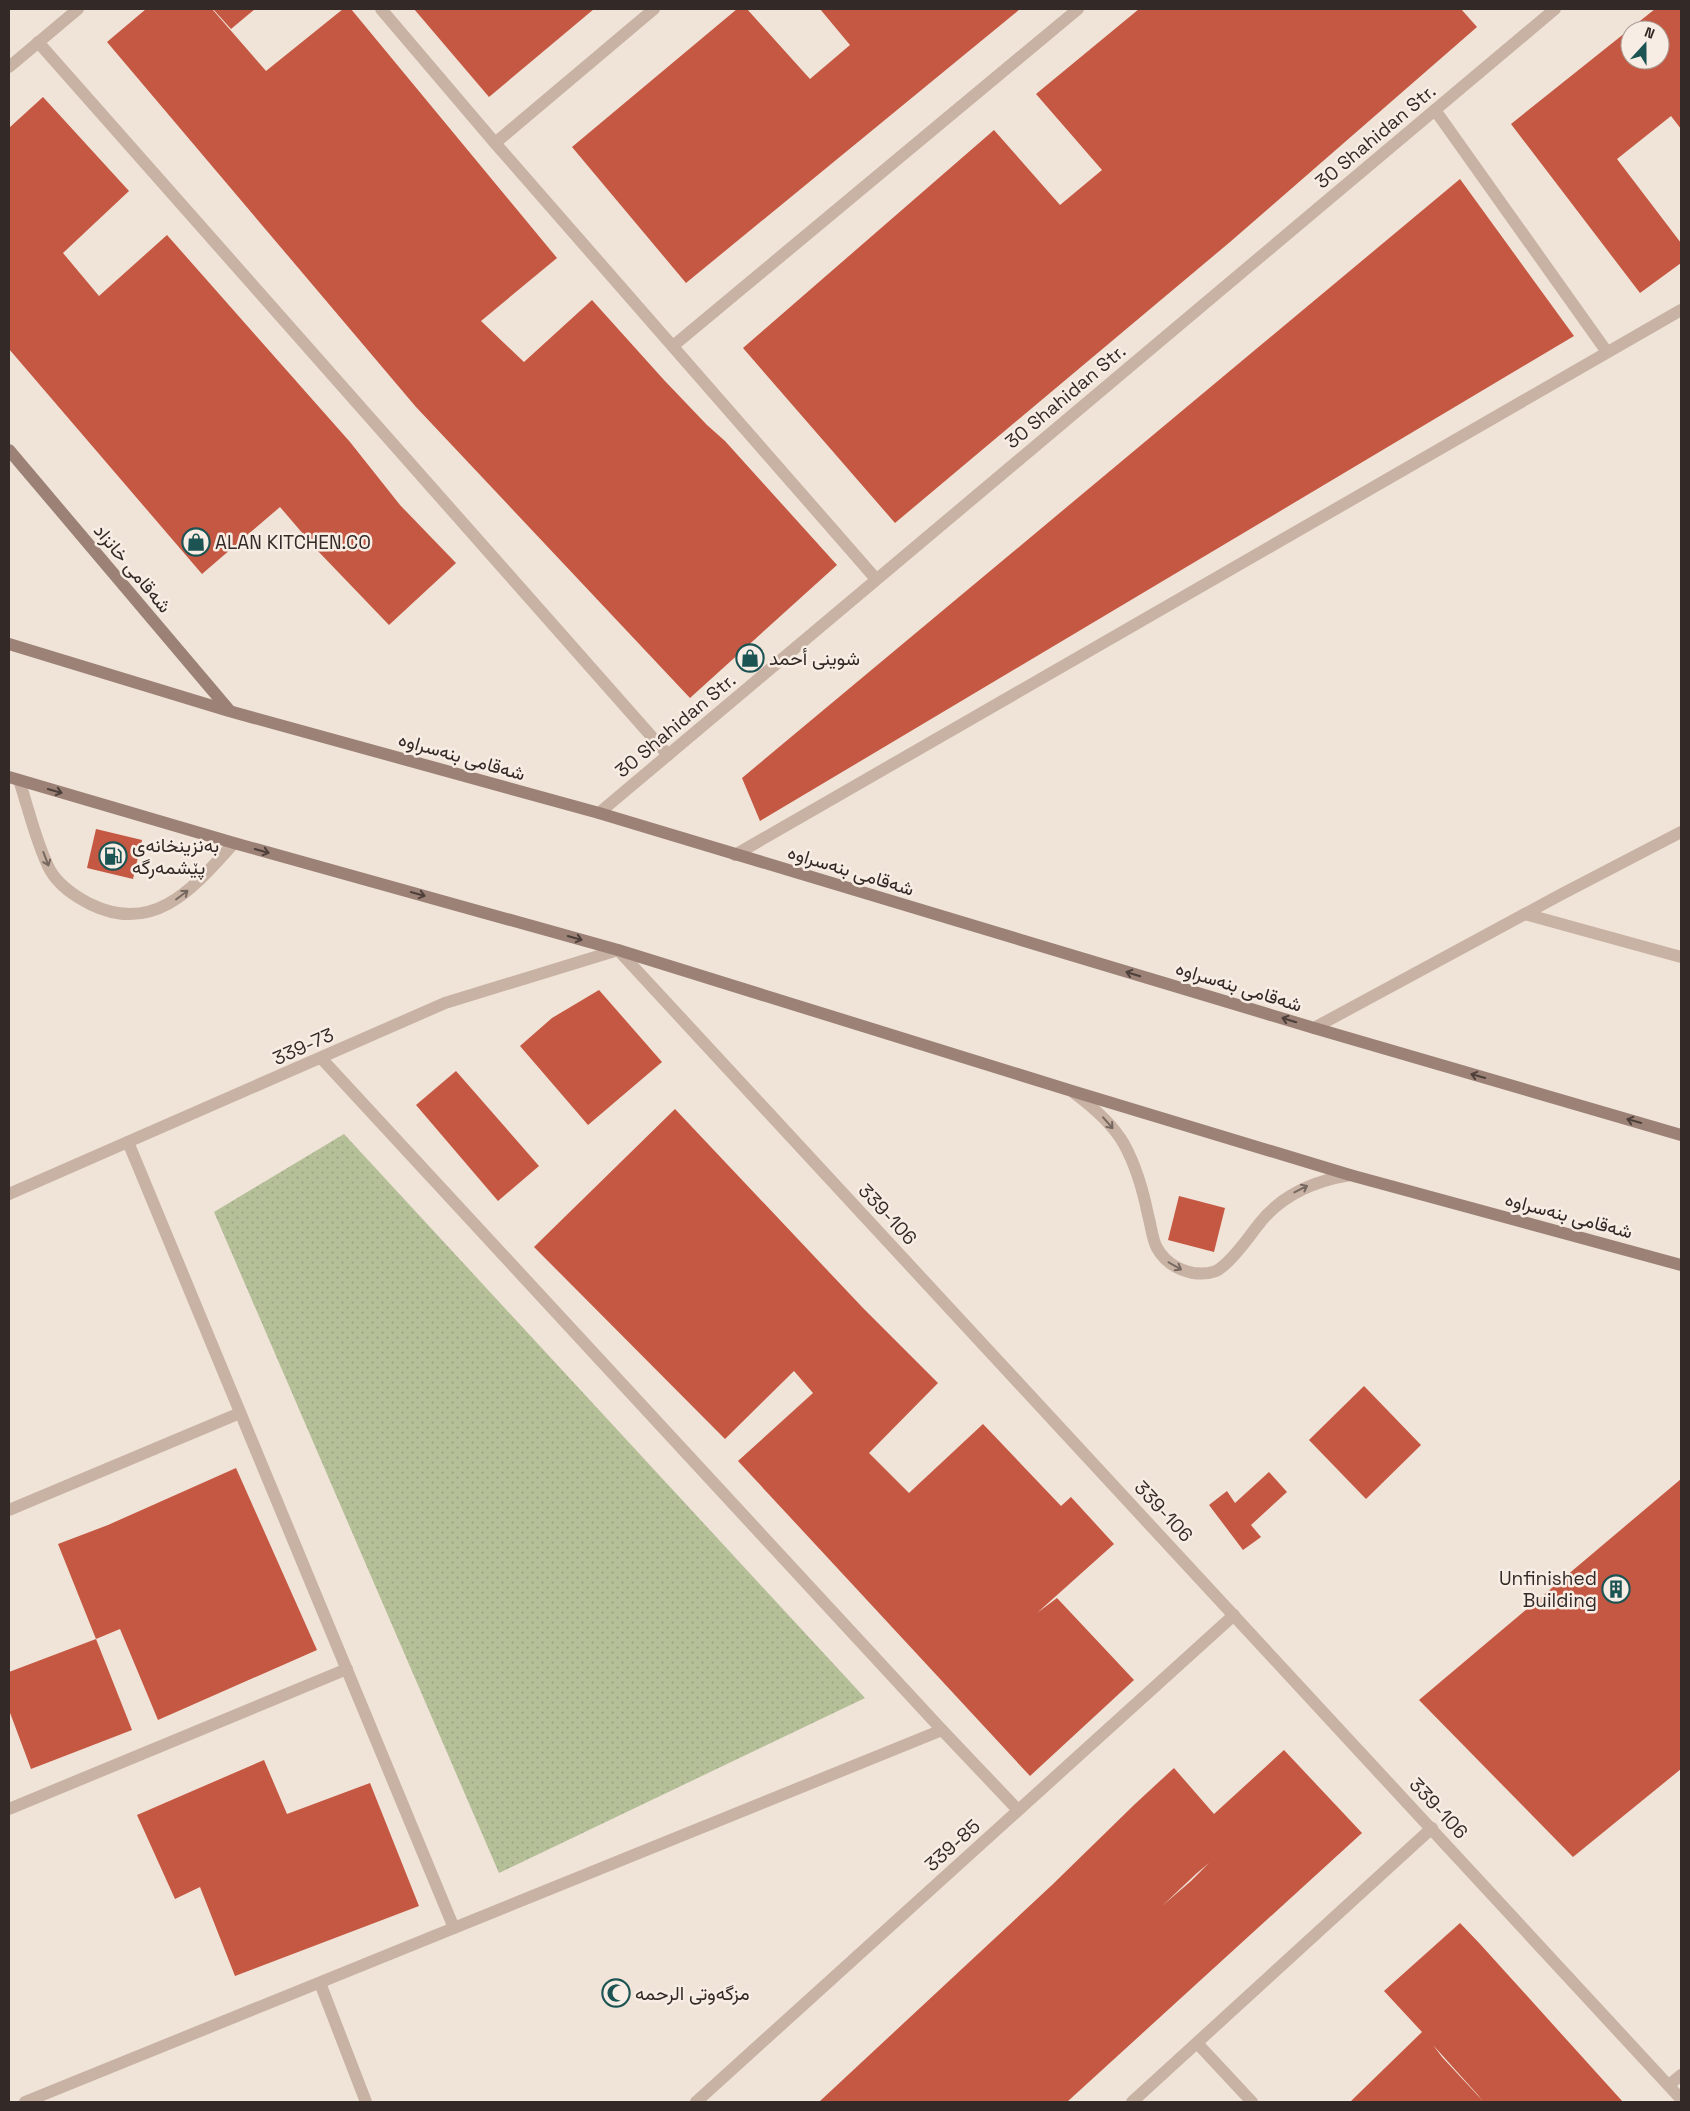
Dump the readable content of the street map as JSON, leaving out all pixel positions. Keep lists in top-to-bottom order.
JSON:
{
  "streets": {
    "main road": ["شەقامی خانزاد", "شەقامی بنەسراوە"],
    "street": [
      "30 Shahidan Str.",
      "339-73",
      "339-106",
      "339-85"
    ]
  },
  "crossings": [
    ["30 Shahidan Str.", "شەقامی بنەسراوە"],
    ["شەقامی خانزاد", "شەقامی بنەسراوە"],
    ["شەقامی بنەسراوە", "339-73"],
    ["شەقامی بنەسراوە", "339-106"],
    ["339-73", "339-106"],
    ["339-106", "339-85"]
  ],
  "places": {
    "shop": ["ALAN KITCHEN.CO", "شوینی أحمد"],
    "fuel station": ["به‌نزینخانه‌ی پێشمه‌رگه"],
    "building": ["Unfinished Building"],
    "mosque": ["مزگەوتی الرحمە"]
  },
  "north": "top"
}
